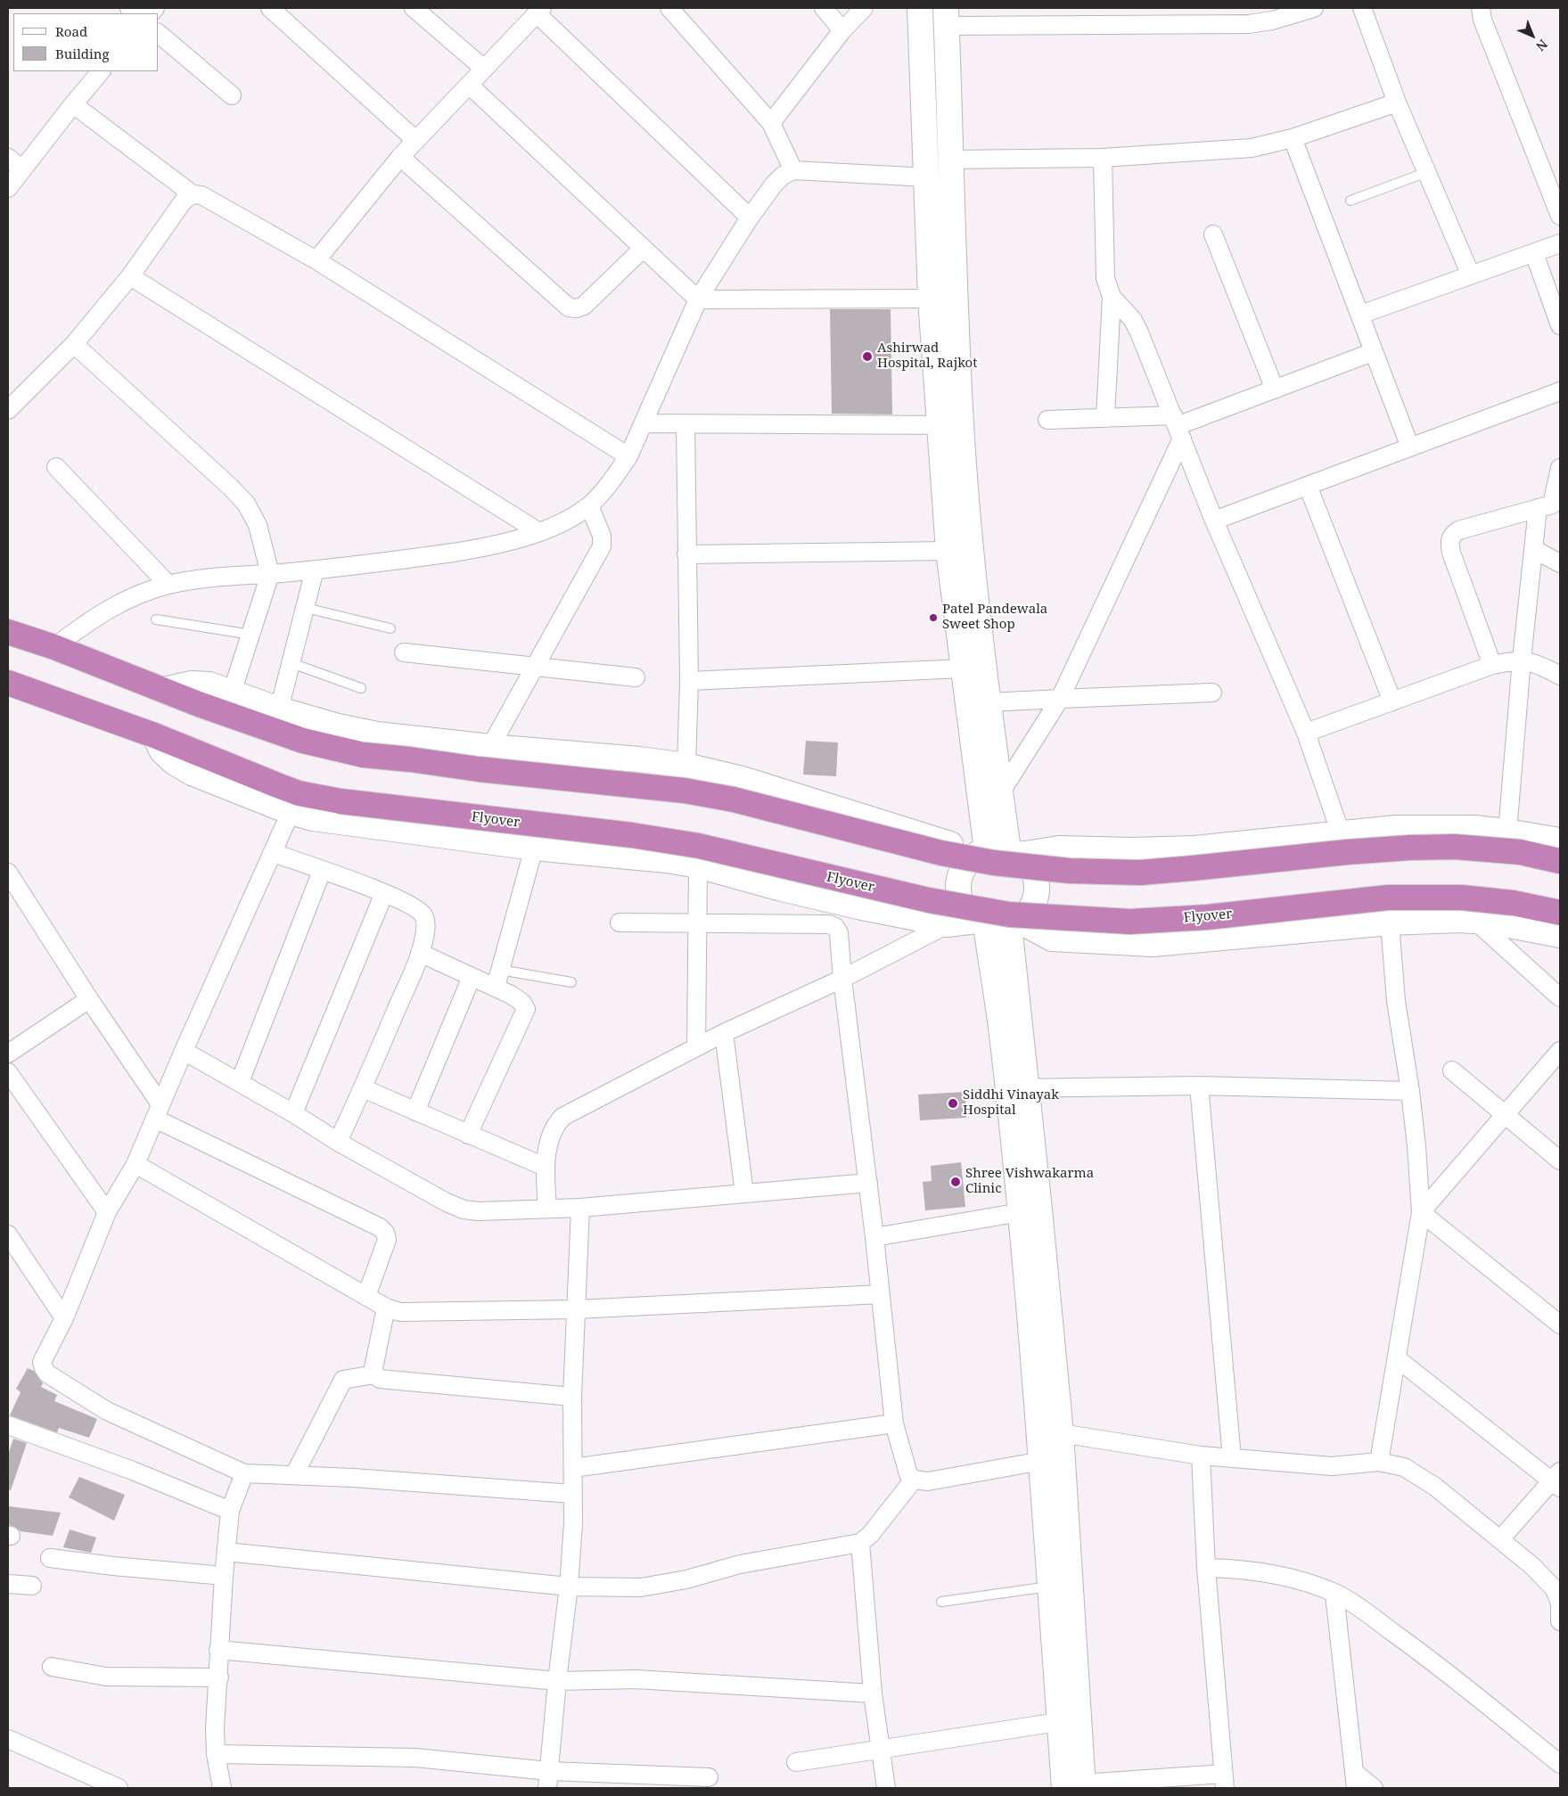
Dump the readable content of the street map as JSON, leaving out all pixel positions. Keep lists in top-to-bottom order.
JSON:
{
  "streets": {
    "highway": ["Flyover"]
  },
  "places": [
    "Ashirwad Hospital, Rajkot",
    "Patel Pandewala Sweet Shop",
    "Siddhi Vinayak Hospital",
    "Shree Vishwakarma Clinic"
  ],
  "legend": ["Road", "Building"],
  "north": "bottom right"
}
